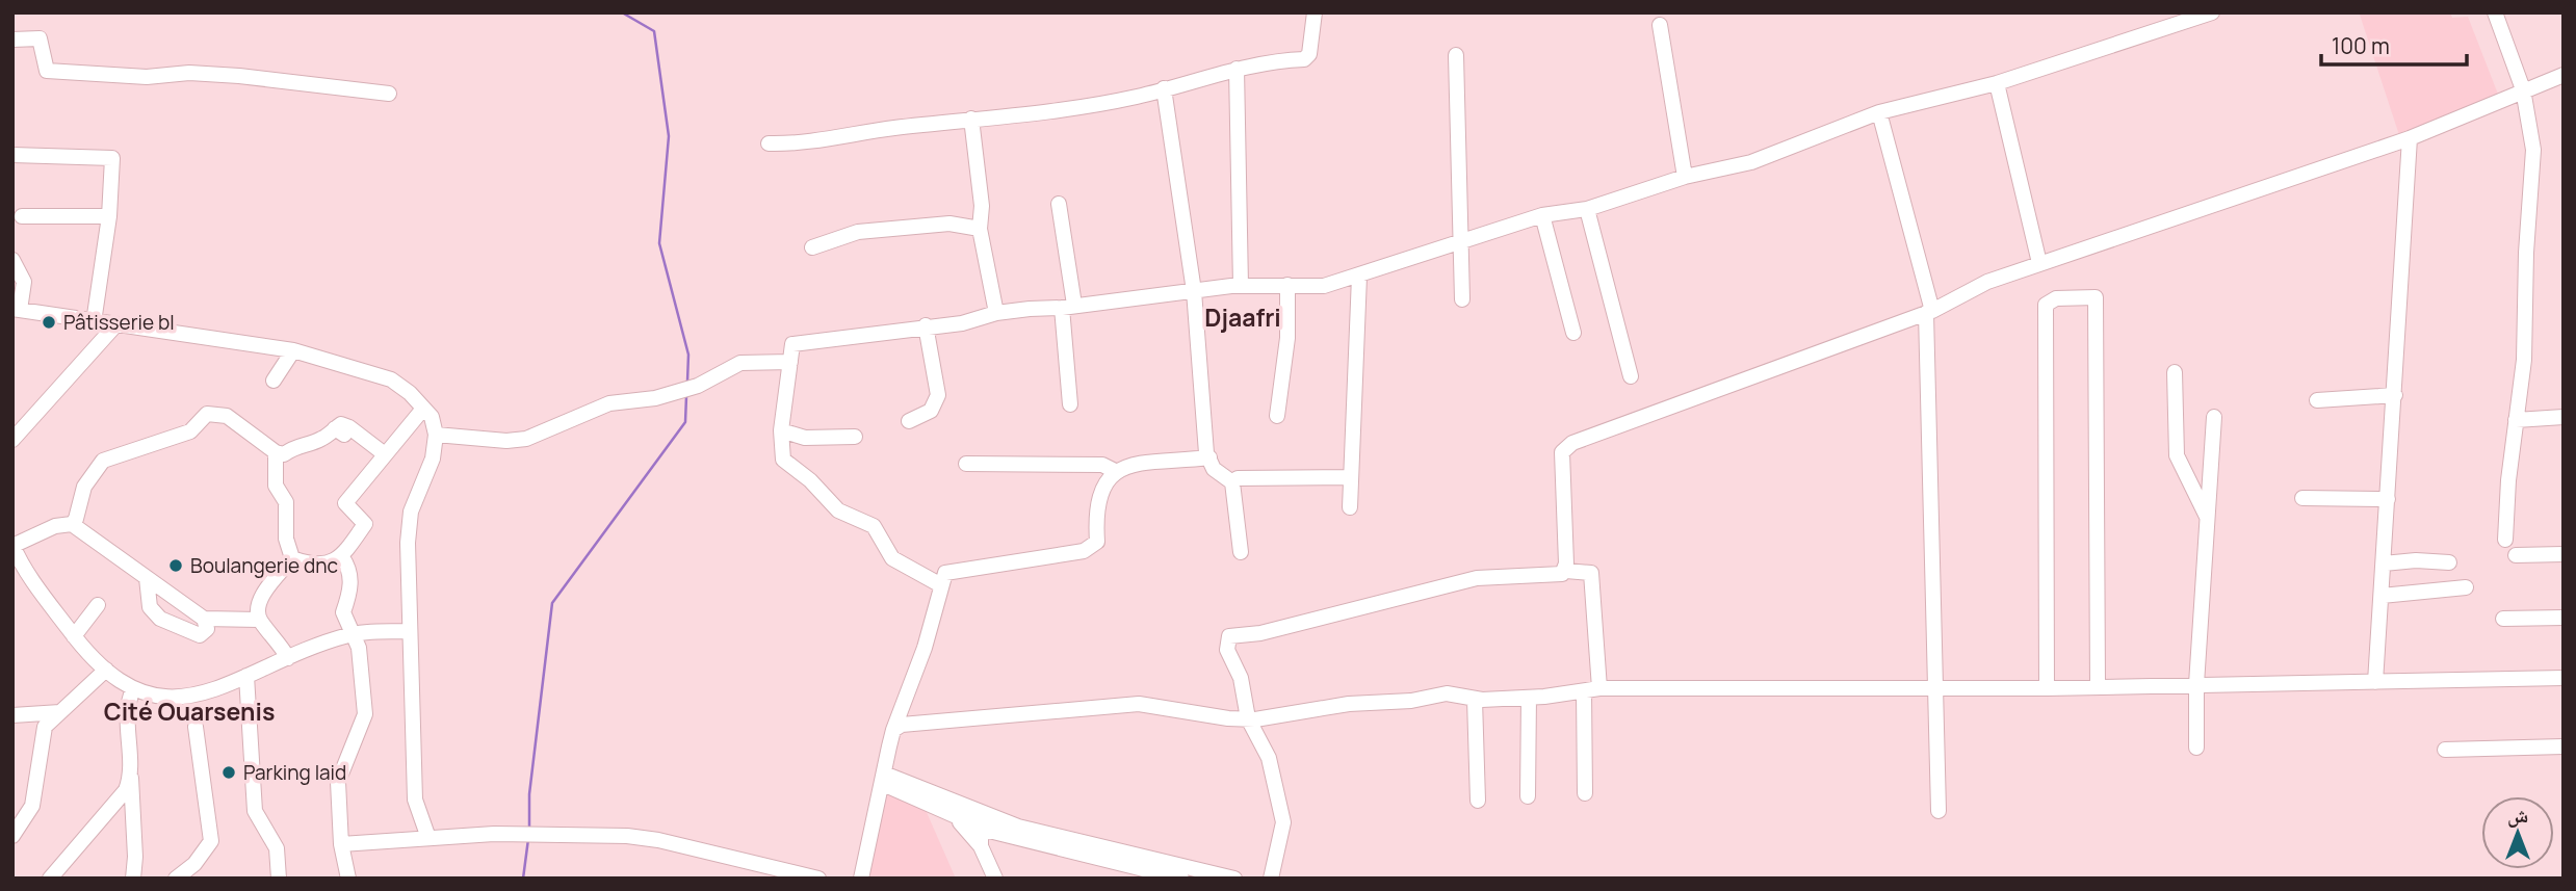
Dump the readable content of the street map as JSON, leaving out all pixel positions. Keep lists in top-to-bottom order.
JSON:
{
  "districts": ["Djaafri", "Cité Ouarsenis"],
  "places": ["Pâtisserie bl", "Boulangerie dnc", "Parking laid"],
  "scale_bar": "100 m",
  "north": "top"
}
